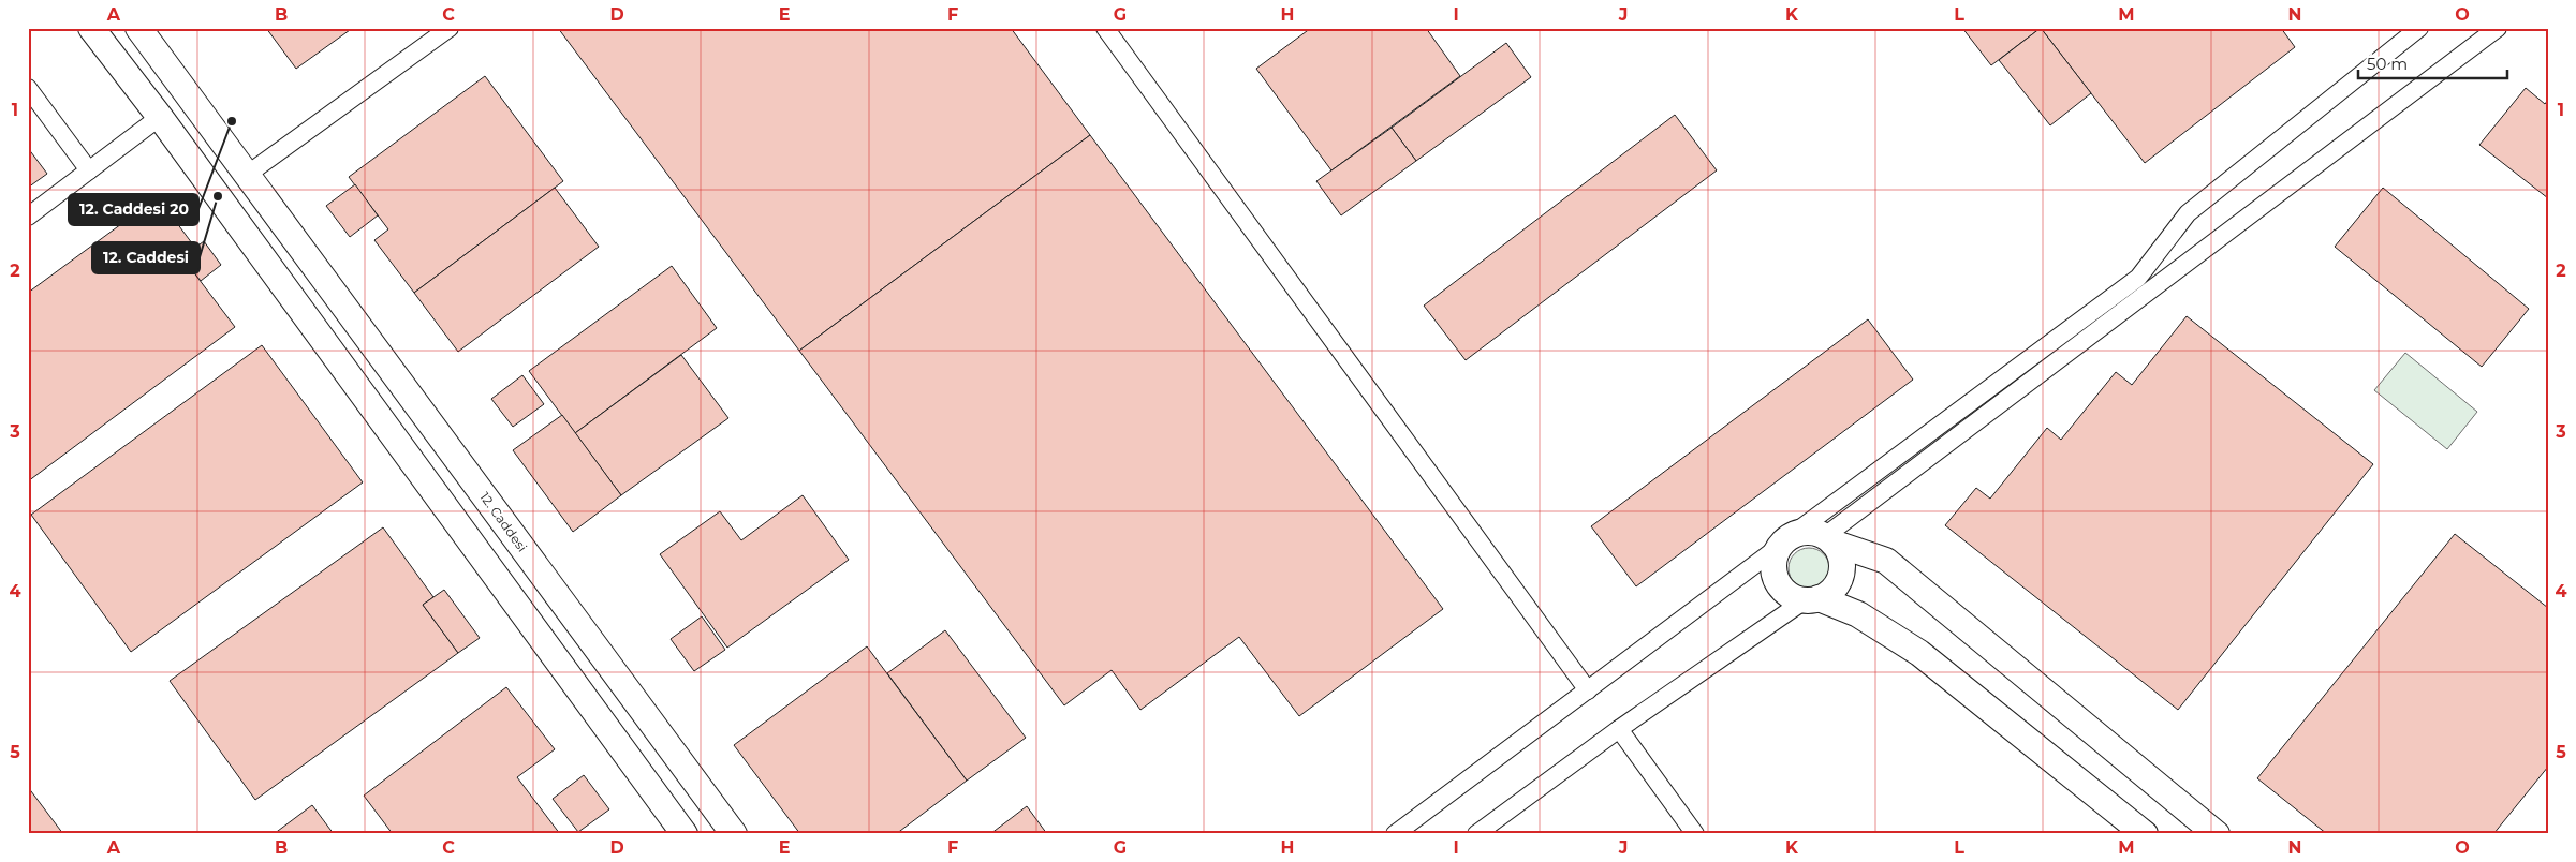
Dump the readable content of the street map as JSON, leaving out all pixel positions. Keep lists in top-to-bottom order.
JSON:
{
  "streets": {
    "street": ["12. Caddesi"]
  },
  "places": ["12. Caddesi 20", "12. Caddesi"],
  "scale_bar": "50 m",
  "grid": {
    "columns": [
      "A",
      "B",
      "C",
      "D",
      "E",
      "F",
      "G",
      "H",
      "I",
      "J",
      "K",
      "L",
      "M",
      "N",
      "O"
    ],
    "rows": [
      "1",
      "2",
      "3",
      "4",
      "5"
    ]
  }
}
